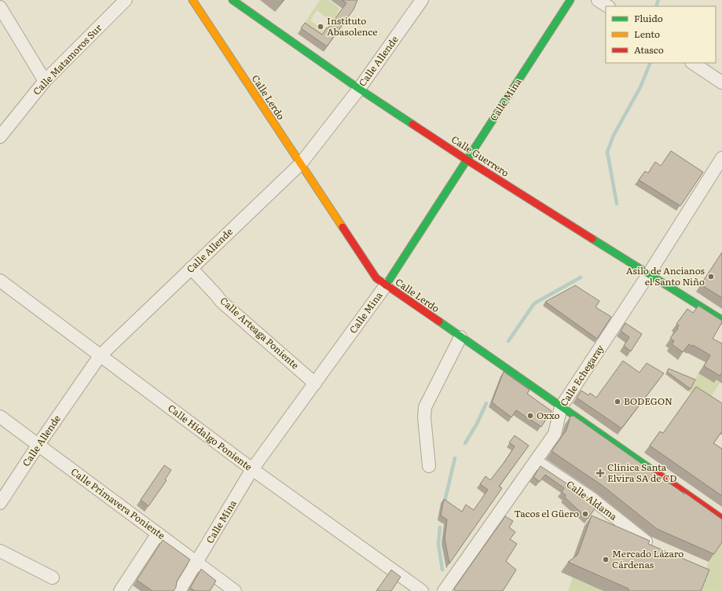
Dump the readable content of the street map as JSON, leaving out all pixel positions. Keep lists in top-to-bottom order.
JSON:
{
  "streets": {
    "street": [
      "Calle Matamoros Sur",
      "Calle Allende",
      "Calle Lerdo",
      "Calle Mina",
      "Calle Guerrero",
      "Calle Arteaga Poniente",
      "Calle Echegaray",
      "Calle Hidalgo Poniente",
      "Calle Aldama",
      "Calle Primavera Poniente"
    ]
  },
  "crossings": [
    ["Calle Allende", "Calle Lerdo"],
    ["Calle Allende", "Calle Guerrero"],
    ["Calle Allende", "Calle Arteaga Poniente"],
    ["Calle Allende", "Calle Hidalgo Poniente"],
    ["Calle Allende", "Calle Primavera Poniente"],
    ["Calle Lerdo", "Calle Mina"],
    ["Calle Lerdo", "Calle Echegaray"],
    ["Calle Mina", "Calle Guerrero"],
    ["Calle Mina", "Calle Arteaga Poniente"],
    ["Calle Mina", "Calle Hidalgo Poniente"],
    ["Calle Mina", "Calle Primavera Poniente"],
    ["Calle Guerrero", "Calle Echegaray"],
    ["Calle Echegaray", "Calle Aldama"]
  ],
  "places": {
    "other": [
      "Instituto Abasolence",
      "Asilo de Ancianos el Santo Niño",
      "BODEGON",
      "Oxxo",
      "Tacos el Güero",
      "Mercado Lázaro Cárdenas"
    ],
    "health": ["Clínica Santa Elvira SA de CD"]
  },
  "legend": ["Fluido", "Lento", "Atasco"]
}
